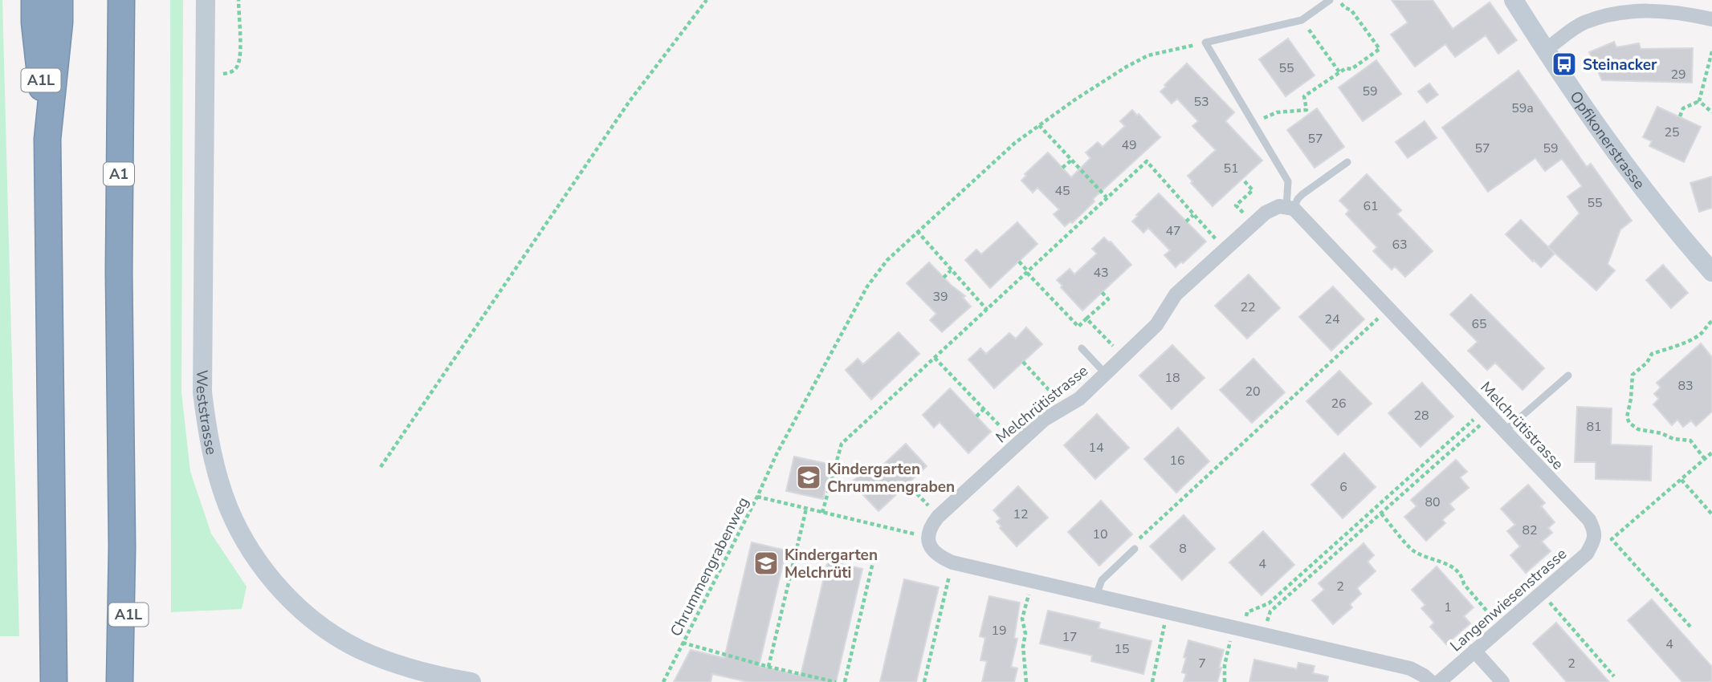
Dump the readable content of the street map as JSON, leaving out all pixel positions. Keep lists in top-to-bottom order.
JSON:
{
  "streets": {
    "highway": ["A1L", "A1"],
    "main road": ["Opfikonerstrasse", "Weststrasse"],
    "street": ["Melchrütistrasse", "Langenwiesenstrasse"],
    "path": ["Chrummengrabenweg"]
  },
  "crossings": [
    ["A1L", "A1"],
    ["Melchrütistrasse", "Chrummengrabenweg"],
    ["Melchrütistrasse", "Langenwiesenstrasse"]
  ],
  "places": {
    "bus stop": ["Steinacker"],
    "school or university": ["Kindergarten Chrummengraben", "Kindergarten Melchrüti"]
  },
  "house_numbers": [
    "55",
    "29",
    "59",
    "53",
    "59a",
    "25",
    "57",
    "49",
    "57",
    "59",
    "51",
    "45",
    "55",
    "61",
    "47",
    "63",
    "43",
    "39",
    "22",
    "24",
    "65",
    "18",
    "83",
    "20",
    "26",
    "28",
    "81",
    "14",
    "16",
    "6",
    "80",
    "12",
    "82",
    "10",
    "8",
    "4",
    "2",
    "1",
    "19",
    "17",
    "4",
    "15",
    "7",
    "2"
  ]
}
